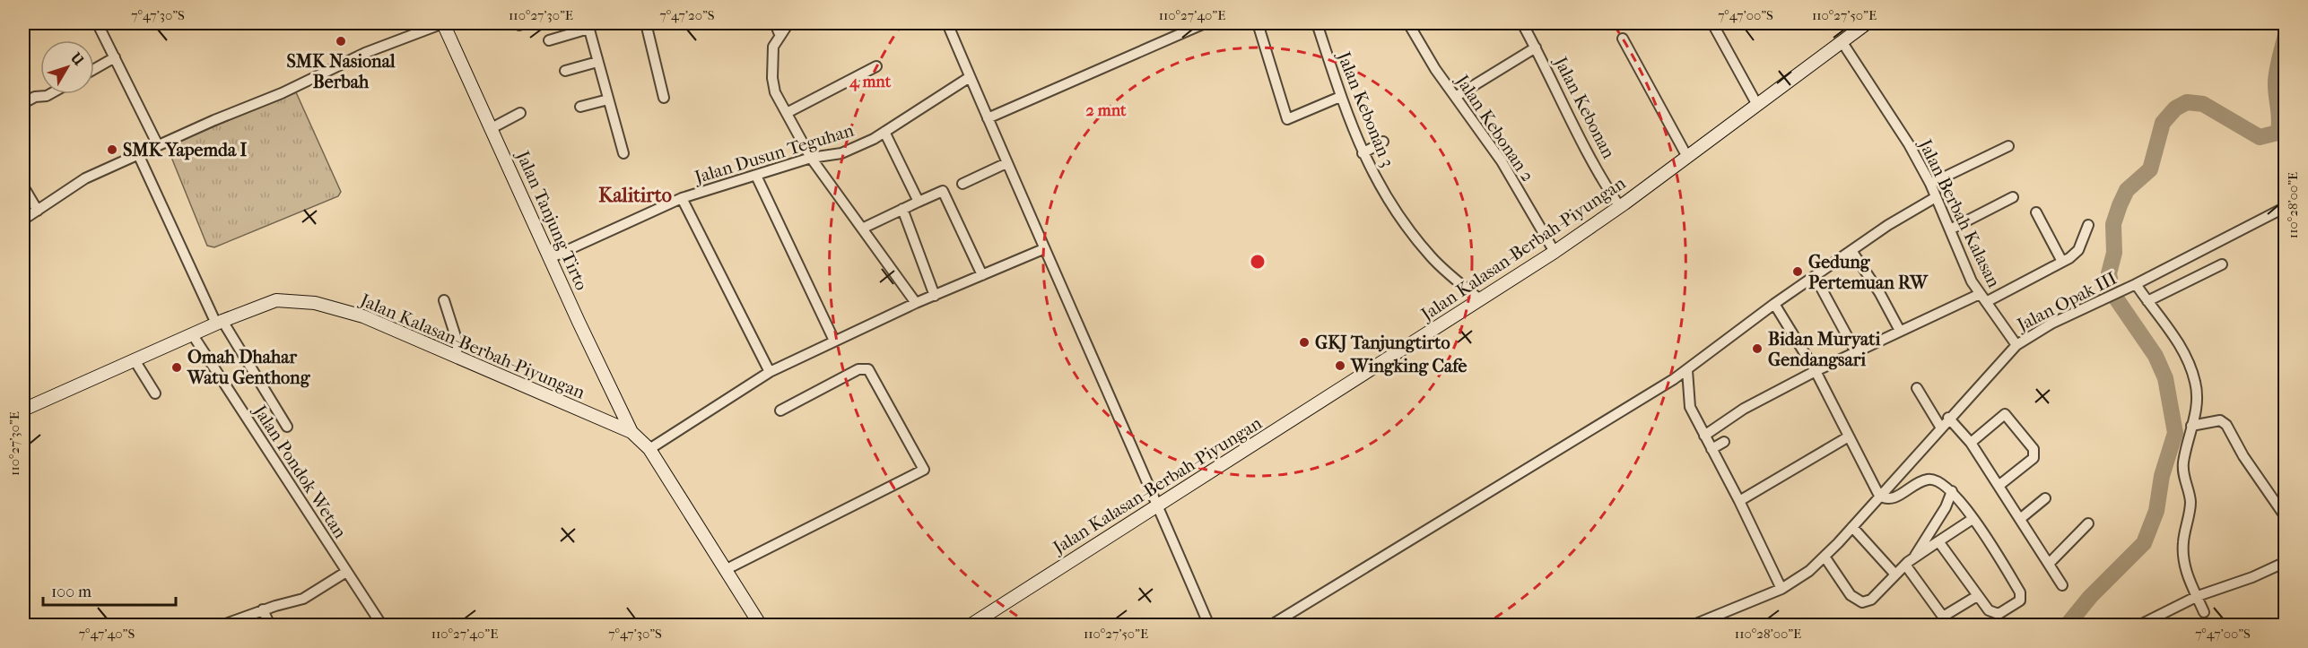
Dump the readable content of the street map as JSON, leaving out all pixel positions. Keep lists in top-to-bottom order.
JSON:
{
  "streets": {
    "street": [
      "Jalan Kebonan",
      "Jalan Kebonan 3",
      "Jalan Kebonan 2",
      "Jalan Dusun Teguhan",
      "Jalan Berbah Kalasan",
      "Jalan Tanjung Tirto",
      "Jalan Kalasan-Berbah-Piyungan",
      "Jalan Opak III",
      "Jalan Pondok Wetan"
    ]
  },
  "crossings": [
    ["Jalan Kebonan", "Jalan Kalasan-Berbah-Piyungan"],
    ["Jalan Kebonan 3", "Jalan Kalasan-Berbah-Piyungan"],
    ["Jalan Kebonan 2", "Jalan Kalasan-Berbah-Piyungan"],
    ["Jalan Dusun Teguhan", "Jalan Tanjung Tirto"],
    ["Jalan Berbah Kalasan", "Jalan Kalasan-Berbah-Piyungan"],
    ["Jalan Berbah Kalasan", "Jalan Opak III"],
    ["Jalan Tanjung Tirto", "Jalan Kalasan-Berbah-Piyungan"],
    ["Jalan Kalasan-Berbah-Piyungan", "Jalan Pondok Wetan"]
  ],
  "districts": ["Kalitirto"],
  "places": [
    "SMK Nasional Berbah",
    "SMK Yapemda I",
    "Gedung Pertemuan RW",
    "GKJ Tanjungtirto",
    "Bidan Muryati Gendangsari",
    "Wingking Cafe",
    "Omah Dhahar Watu Genthong"
  ],
  "scale_bar": "100 m",
  "north": "top right",
  "coordinates": [
    "7°47'30\"S",
    "110°27'30\"E",
    "7°47'20\"S",
    "110°27'40\"E",
    "7°47'00\"S",
    "110°27'50\"E",
    "110°28'00\"E",
    "7°47'40\"S"
  ],
  "rings": ["4 mnt", "2 mnt"]
}
